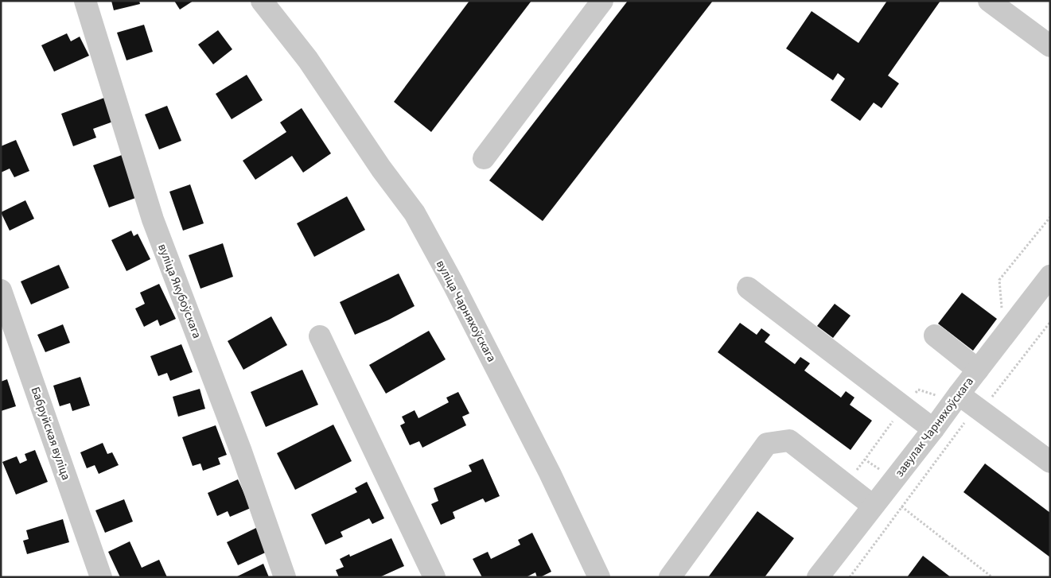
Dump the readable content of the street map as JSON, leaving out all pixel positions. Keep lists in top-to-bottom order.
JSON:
{
  "streets": {
    "street": [
      "вуліца Якубоўскага",
      "вуліца Чарняхоўскага",
      "завулак Чарняхоўскага",
      "Бабруйская вуліца"
    ]
  }
}
